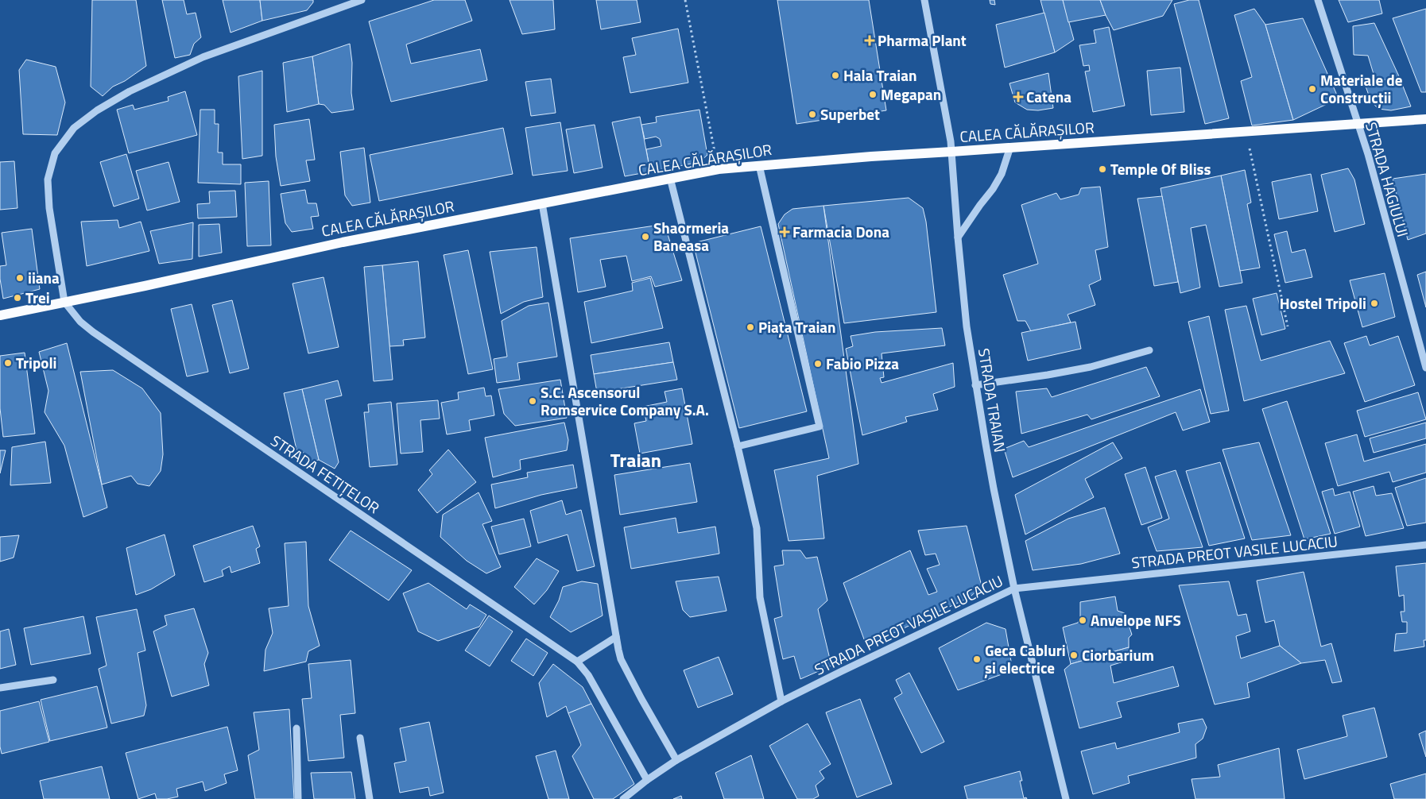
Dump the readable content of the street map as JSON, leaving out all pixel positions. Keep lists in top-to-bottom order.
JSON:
{
  "streets": {
    "main road": ["CALEA CĂLĂRAȘILOR"],
    "street": [
      "STRADA HAGIULUI",
      "STRADA TRAIAN",
      "STRADA FETIȚELOR",
      "STRADA PREOT VASILE LUCACIU"
    ]
  },
  "crossings": [
    ["CALEA CĂLĂRAȘILOR", "STRADA HAGIULUI"],
    ["CALEA CĂLĂRAȘILOR", "STRADA TRAIAN"],
    ["CALEA CĂLĂRAȘILOR", "STRADA FETIȚELOR"],
    ["STRADA TRAIAN", "STRADA PREOT VASILE LUCACIU"],
    ["STRADA FETIȚELOR", "STRADA PREOT VASILE LUCACIU"]
  ],
  "districts": ["Traian"],
  "places": {
    "health": ["Pharma Plant", "Catena", "Farmacia Dona"],
    "other": [
      "Hala Traian",
      "Materiale de Construcții",
      "Megapan",
      "Superbet",
      "Temple Of Bliss",
      "Shaormeria Baneasa",
      "iiana",
      "Trei",
      "Hostel Tripoli",
      "Piața Traian",
      "Tripoli",
      "Fabio Pizza",
      "S.C. Ascensorul Romservice Company S.A.",
      "Anvelope NFS",
      "Ciorbarium",
      "Geca Cabluri și electrice"
    ]
  }
}
